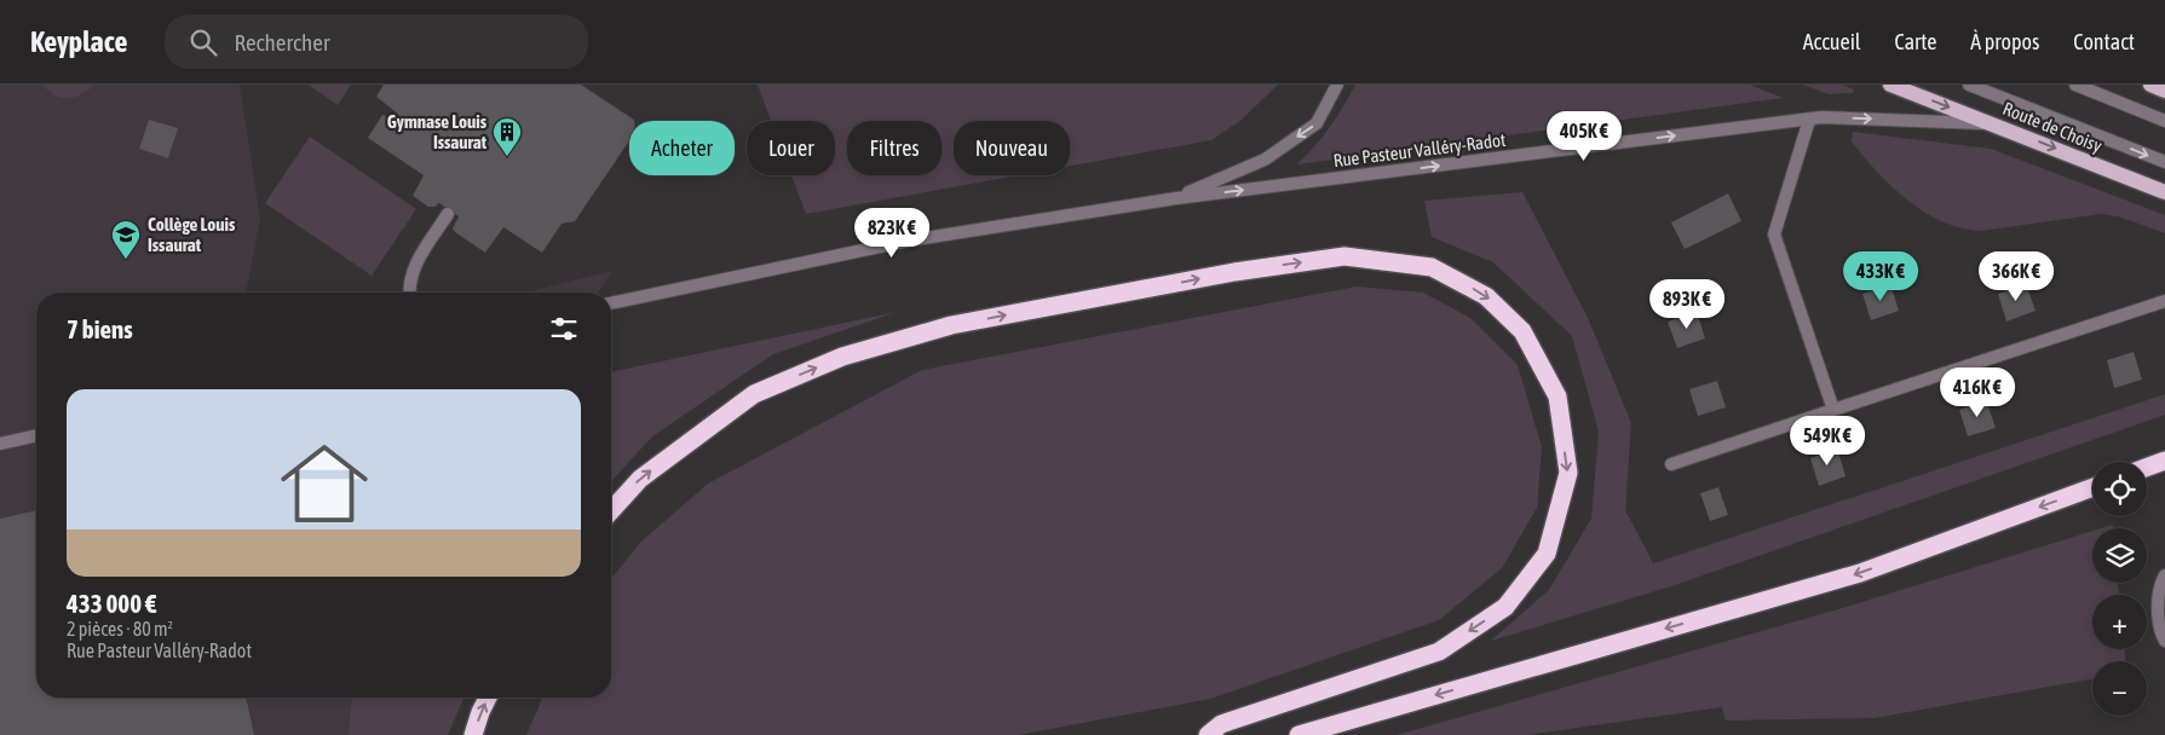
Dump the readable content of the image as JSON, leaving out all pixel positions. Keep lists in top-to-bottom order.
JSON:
{
  "streets": {
    "main road": ["Route de Choisy"],
    "street": ["Rue Pasteur Valléry-Radot"]
  },
  "crossings": [
    ["Route de Choisy", "Rue Pasteur Valléry-Radot"]
  ],
  "one_way": ["Route de Choisy", "Rue Pasteur Valléry-Radot"],
  "places": {
    "building": ["Gymnase Louis Issaurat"],
    "school or university": ["Collège Louis Issaurat"]
  },
  "page": {
    "header": "Keyplace",
    "search": "Rechercher",
    "nav": [
      "Accueil",
      "Carte",
      "À propos",
      "Contact"
    ],
    "price": [
      "405K €",
      "823K €",
      "433K €",
      "366K €",
      "893K €",
      "416K €",
      "549K €"
    ],
    "chip": [
      "Acheter",
      "Louer",
      "Filtres",
      "Nouveau"
    ],
    "heading": "7 biens",
    "list": [
      {
        "name": "433 000 €",
        "note": "2 pièces · 80 m² · Rue Pasteur Valléry-Radot"
      }
    ],
    "map_buttons": ["+", "−"]
  }
}
